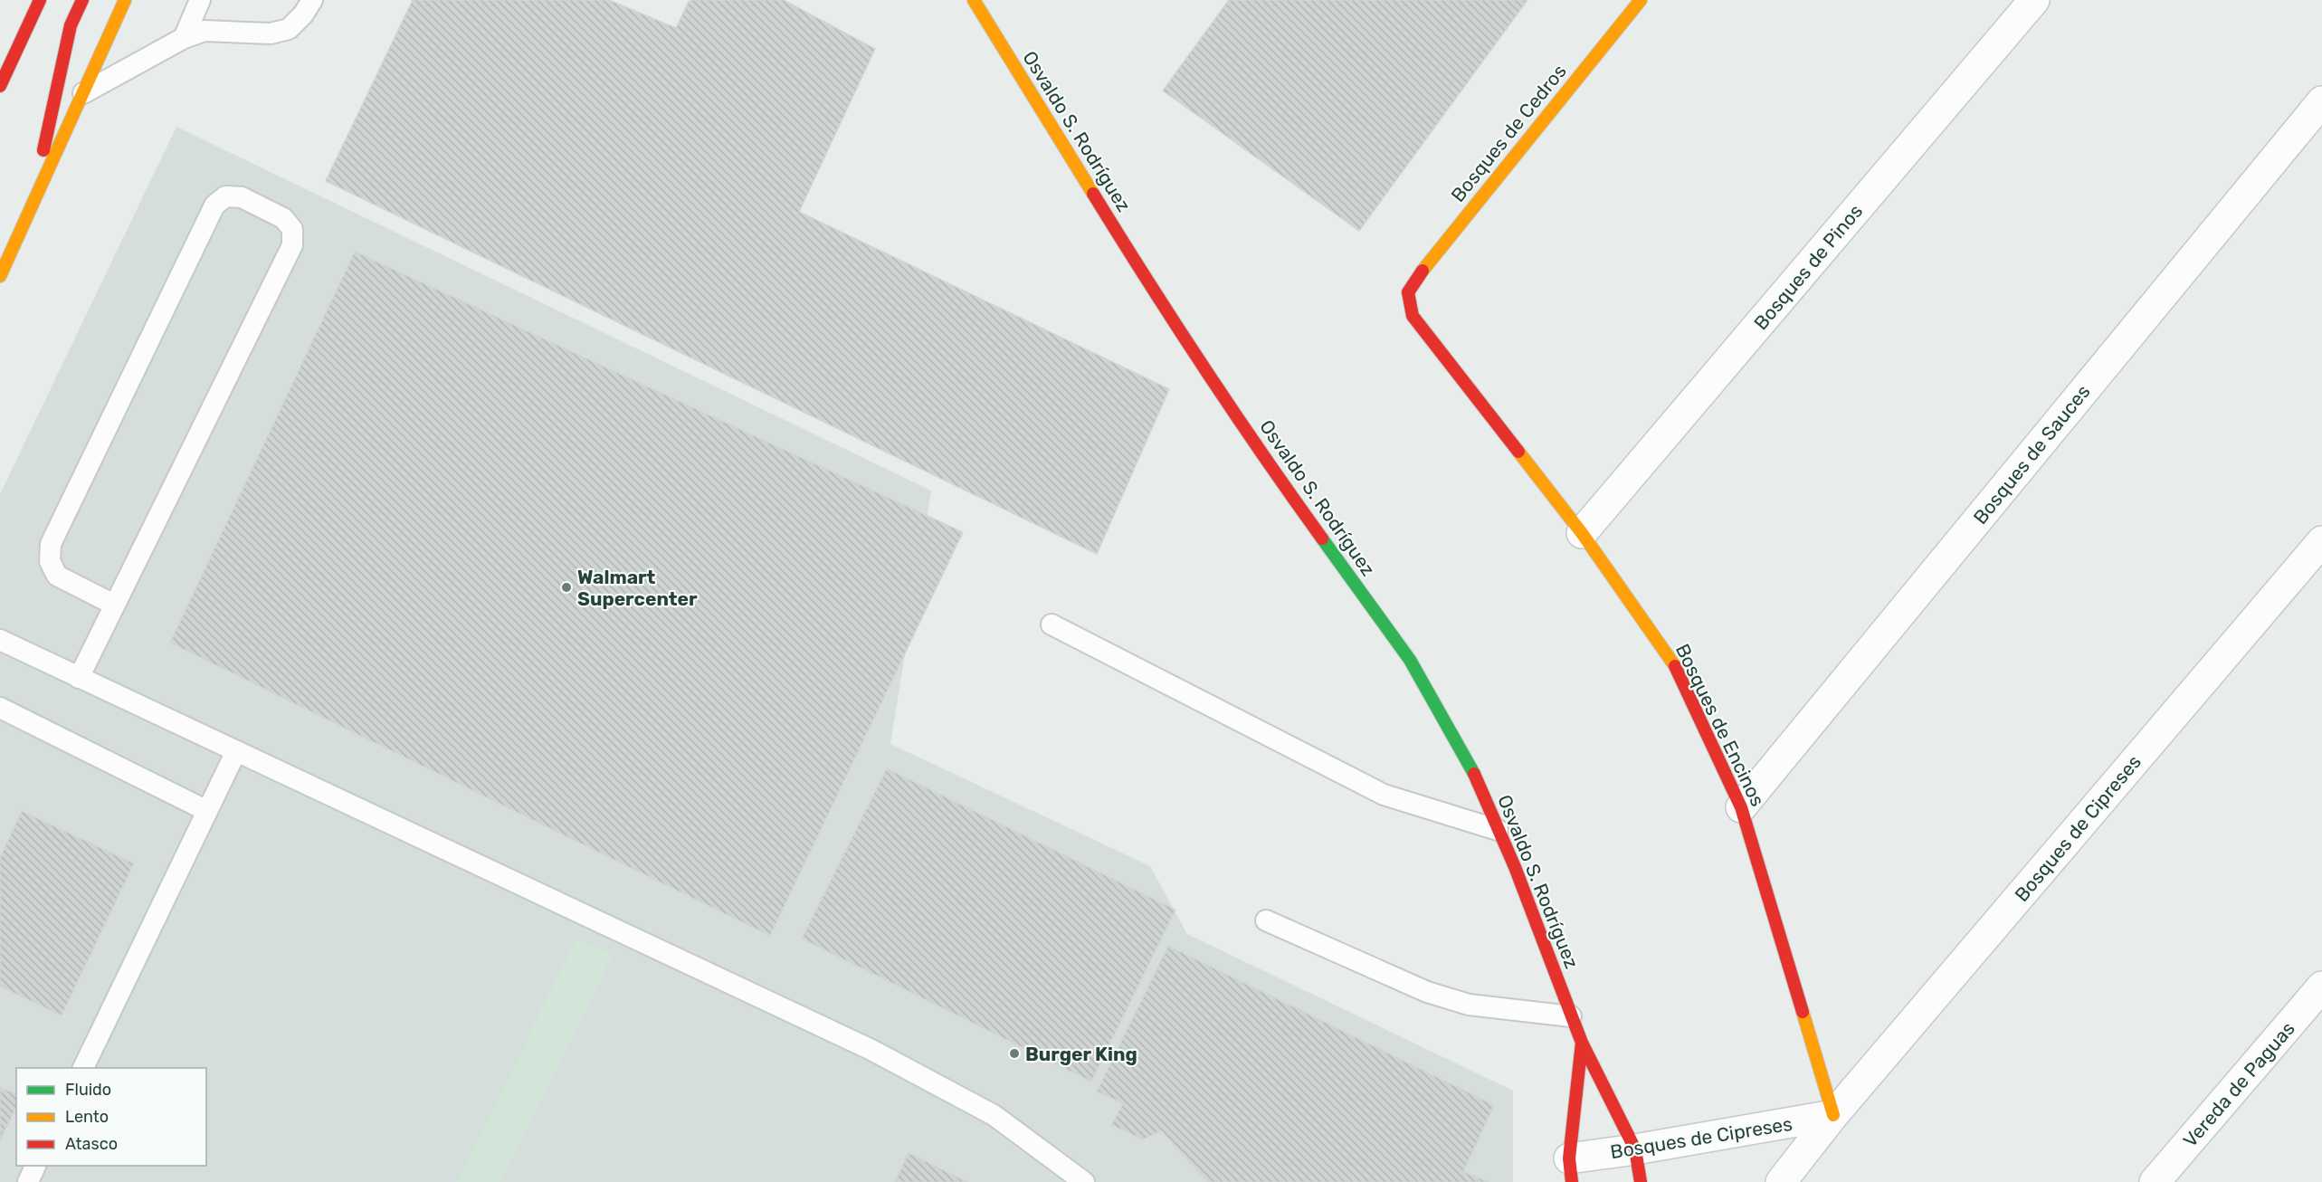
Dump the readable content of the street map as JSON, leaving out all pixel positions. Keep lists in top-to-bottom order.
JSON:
{
  "streets": {
    "street": [
      "Osvaldo S. Rodríguez",
      "Bosques de Cedros",
      "Bosques de Pinos",
      "Bosques de Sauces",
      "Bosques de Encinos",
      "Bosques de Cipreses",
      "Vereda de Paguas"
    ]
  },
  "crossings": [
    ["Osvaldo S. Rodríguez", "Bosques de Cipreses"],
    ["Bosques de Cedros", "Bosques de Encinos"],
    ["Bosques de Pinos", "Bosques de Encinos"],
    ["Bosques de Sauces", "Bosques de Encinos"],
    ["Bosques de Encinos", "Bosques de Cipreses"]
  ],
  "places": ["Walmart Supercenter", "Burger King"],
  "legend": ["Fluido", "Lento", "Atasco"]
}
